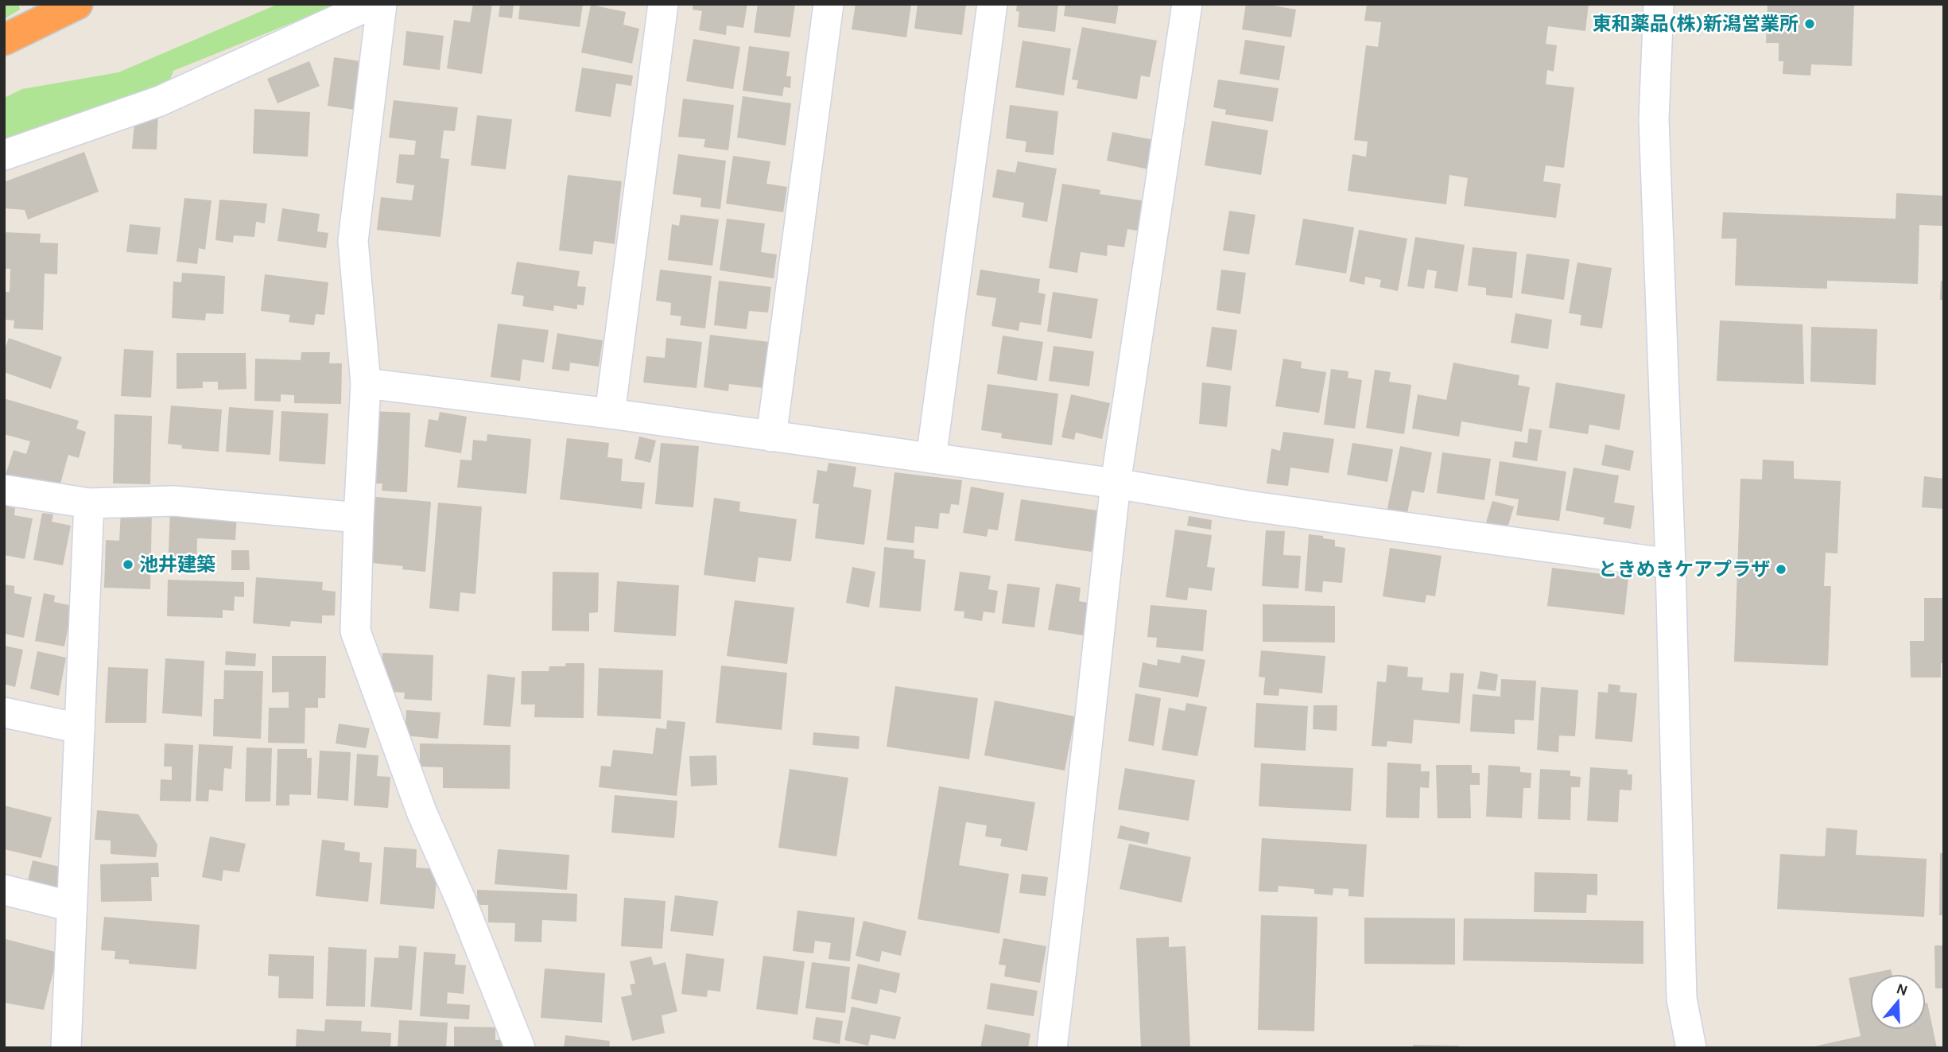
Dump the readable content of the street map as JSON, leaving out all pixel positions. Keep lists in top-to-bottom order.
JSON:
{
  "places": ["東和薬品(株)新潟営業所", "池井建築", "ときめきケアプラザ"],
  "north": "top"
}
